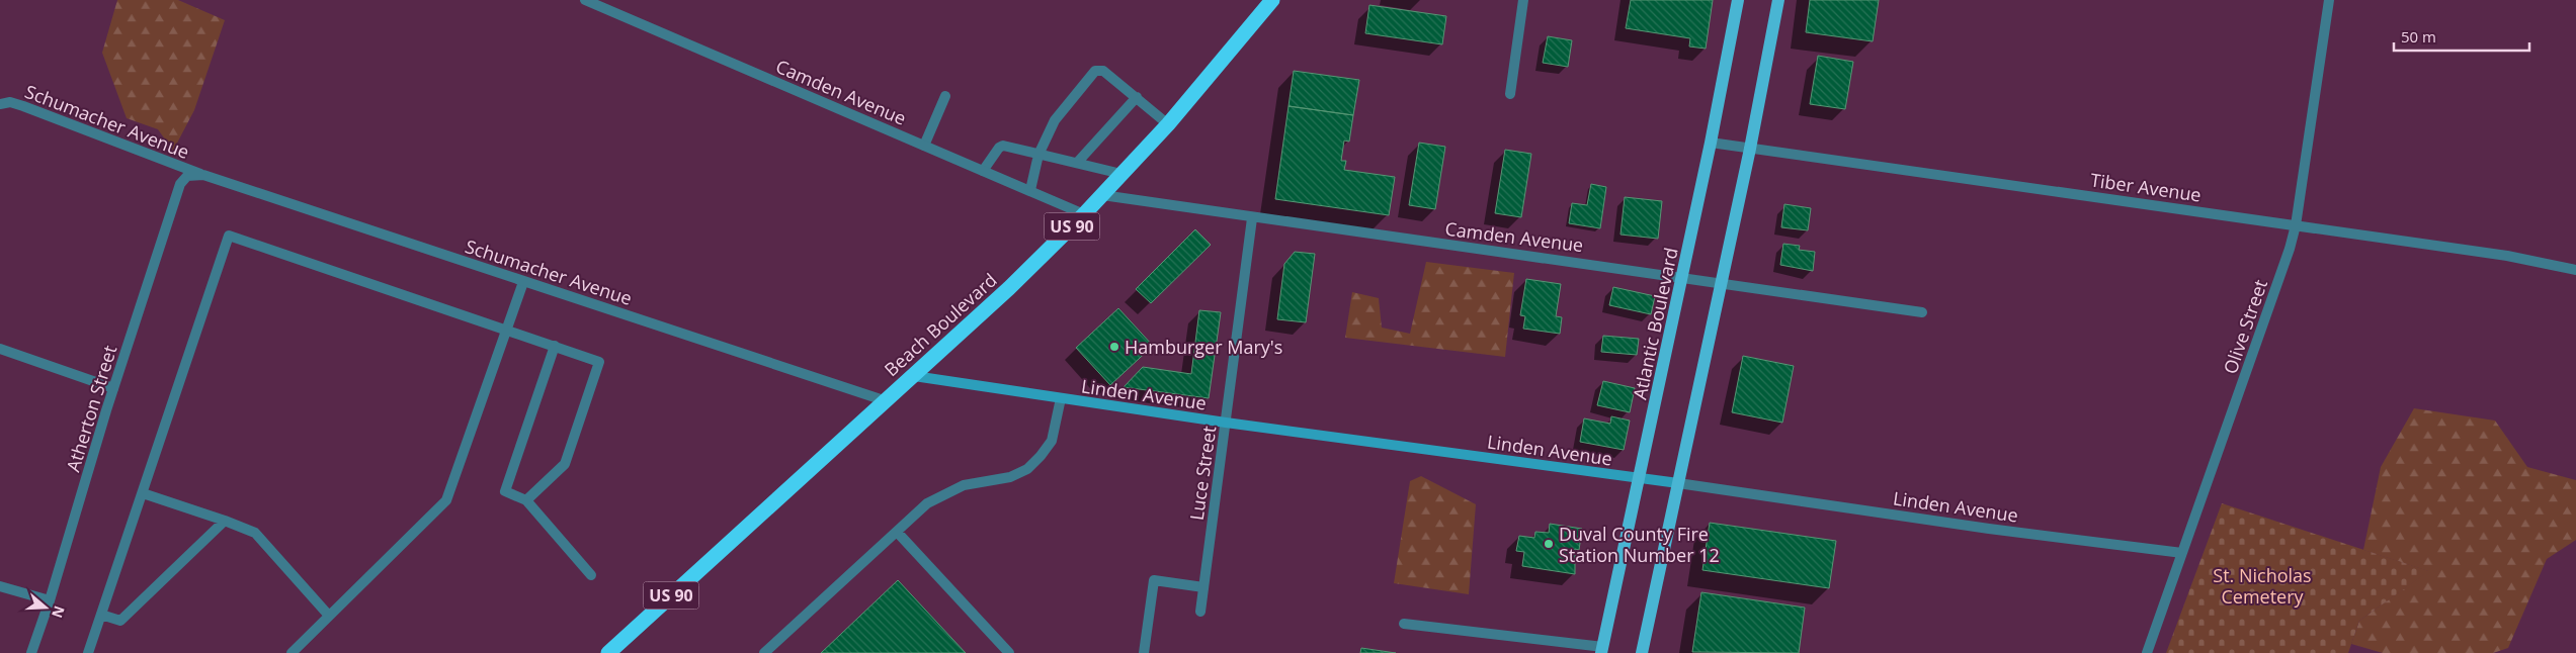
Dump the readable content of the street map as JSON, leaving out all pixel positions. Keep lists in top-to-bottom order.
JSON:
{
  "streets": {
    "highway": ["US 90", "Beach Boulevard"],
    "main road": ["Atlantic Boulevard"],
    "street": [
      "Camden Avenue",
      "Schumacher Avenue",
      "Tiber Avenue",
      "Olive Street",
      "Linden Avenue",
      "Atherton Street",
      "Luce Street"
    ]
  },
  "crossings": [
    ["Camden Avenue", "Atlantic Boulevard"],
    ["Camden Avenue", "Beach Boulevard"],
    ["Camden Avenue", "Luce Street"],
    ["Schumacher Avenue", "Beach Boulevard"],
    ["Schumacher Avenue", "Atherton Street"],
    ["Tiber Avenue", "Atlantic Boulevard"],
    ["Tiber Avenue", "Olive Street"],
    ["Atlantic Boulevard", "Linden Avenue"],
    ["Beach Boulevard", "Linden Avenue"],
    ["Olive Street", "Linden Avenue"],
    ["Linden Avenue", "Luce Street"]
  ],
  "parks": ["St. Nicholas Cemetery"],
  "places": ["Hamburger Mary's", "Duval County Fire Station Number 12"],
  "scale_bar": "50 m",
  "north": "right"
}
